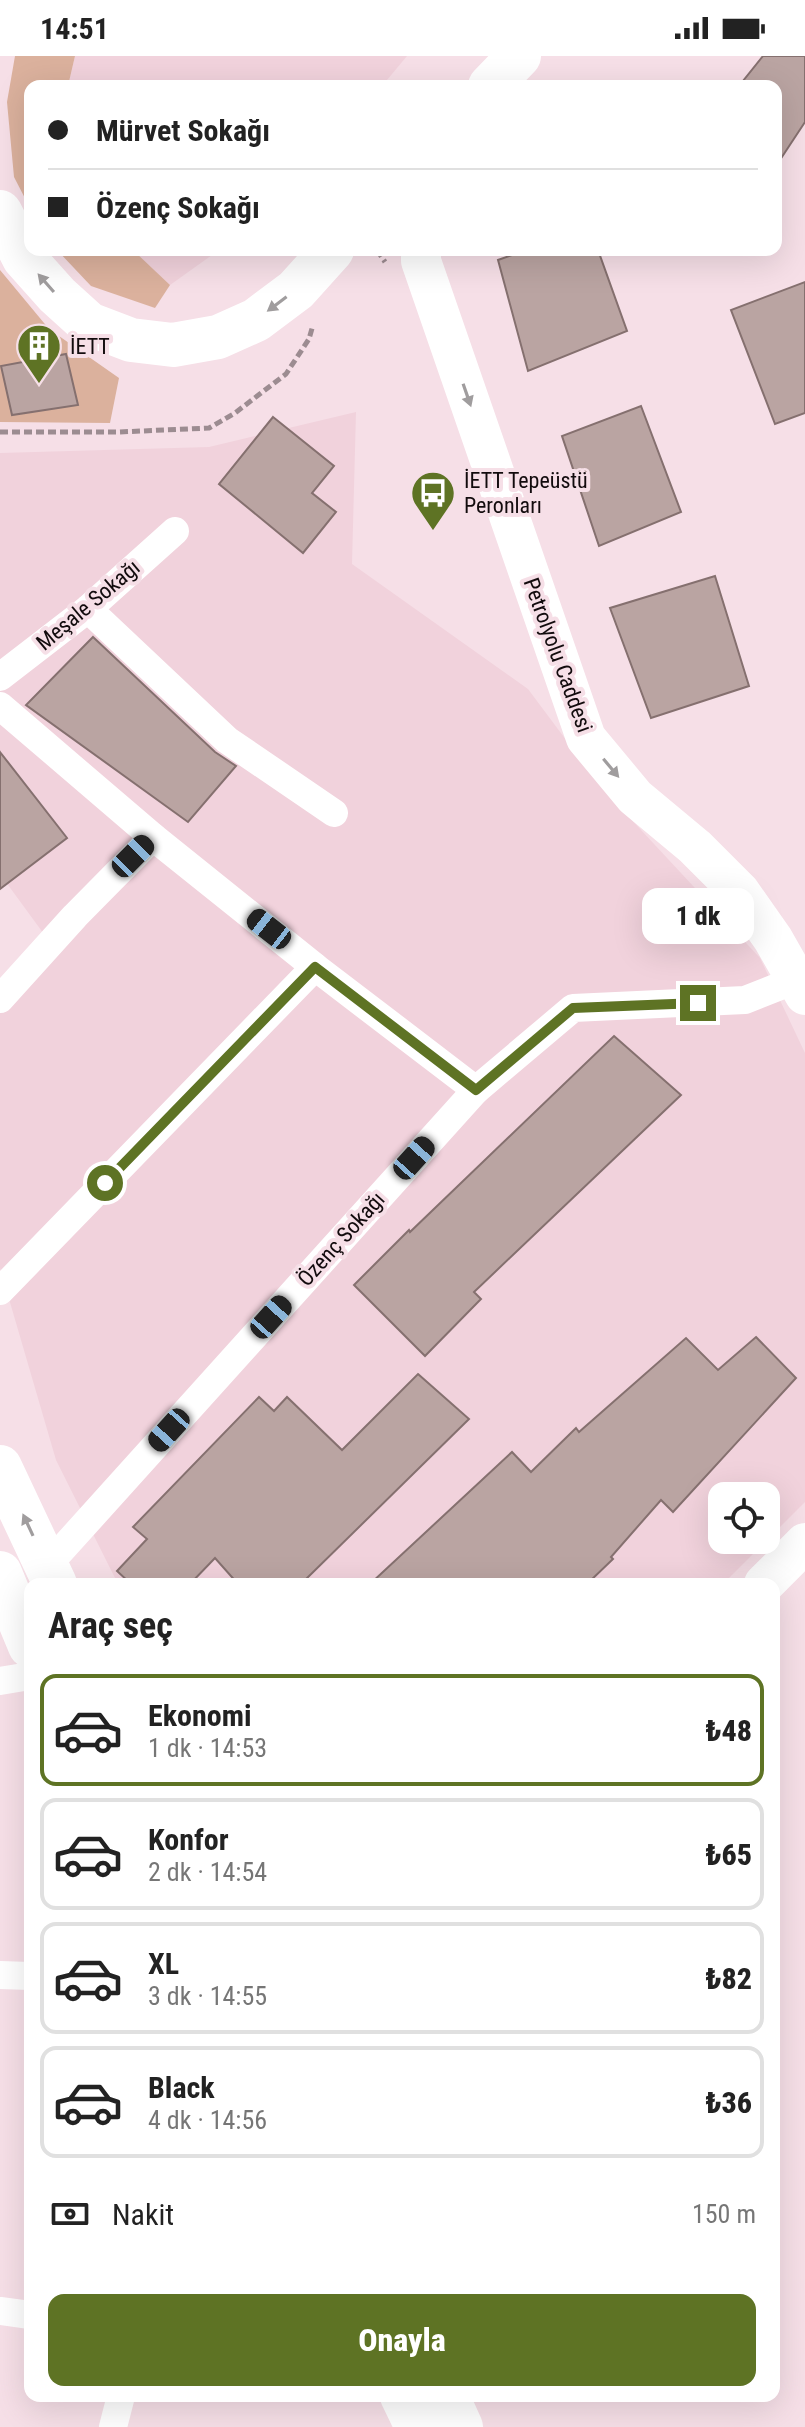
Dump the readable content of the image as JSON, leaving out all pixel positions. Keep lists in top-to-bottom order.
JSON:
{
  "streets": {
    "main road": ["Petrolyolu Caddesi"],
    "street": ["Meşale Sokağı", "Özenç Sokağı"]
  },
  "crossings": [
    ["Petrolyolu Caddesi", "Özenç Sokağı"]
  ],
  "one_way": ["Petrolyolu Caddesi"],
  "places": {
    "building": ["İETT"],
    "bus stop": ["İETT Tepeüstü Peronları"]
  },
  "page": {
    "status": "14:51",
    "banner": ["Mürvet Sokağı", "Özenç Sokağı"],
    "bubble": "1 dk",
    "heading": "Araç seç",
    "list": [
      {
        "name": "Ekonomi",
        "note": "1 dk · 14:53",
        "value": "₺48"
      },
      {
        "name": "Konfor",
        "note": "2 dk · 14:54",
        "value": "₺65"
      },
      {
        "name": "XL",
        "note": "3 dk · 14:55",
        "value": "₺82"
      },
      {
        "name": "Black",
        "note": "4 dk · 14:56",
        "value": "₺36"
      }
    ],
    "pay": ["Nakit", "150 m"],
    "buttons": "Onayla"
  }
}
